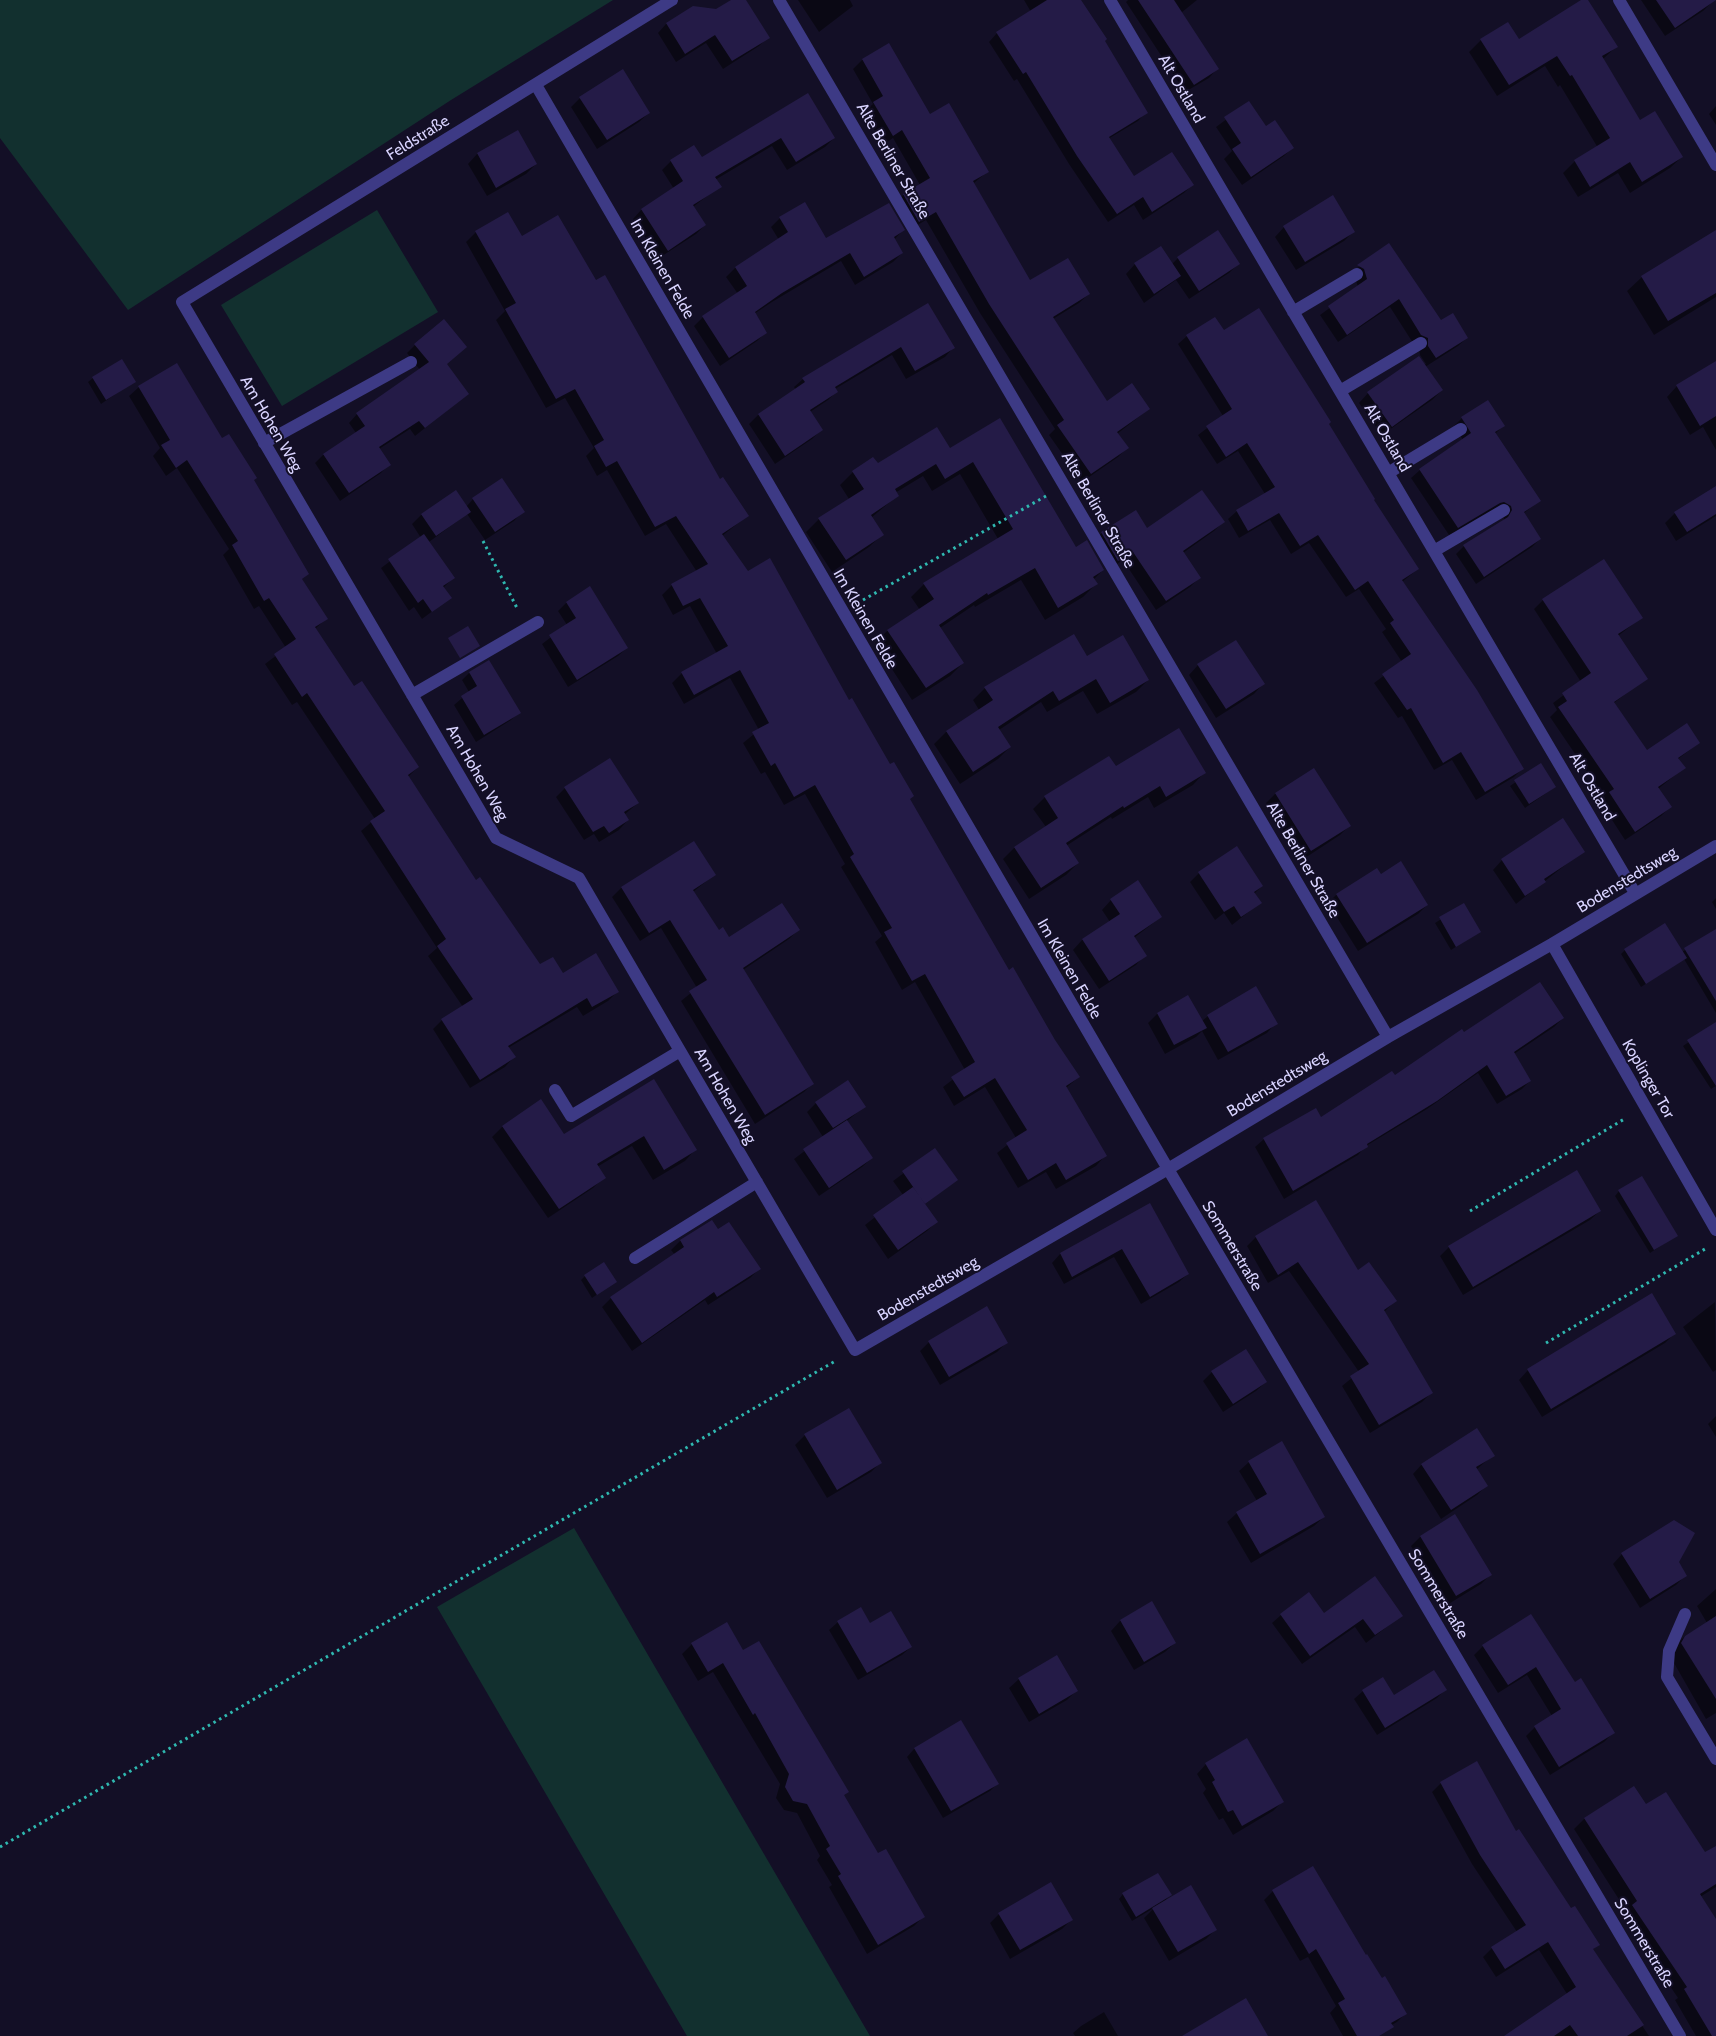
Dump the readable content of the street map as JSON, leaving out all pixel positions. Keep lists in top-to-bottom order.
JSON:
{
  "streets": {
    "street": [
      "Alt Ostland",
      "Feldstraße",
      "Alte Berliner Straße",
      "Im Kleinen Felde",
      "Am Hohen Weg",
      "Bodenstedtsweg",
      "Koplinger Tor",
      "Sommerstraße"
    ]
  },
  "crossings": [
    ["Alt Ostland", "Bodenstedtsweg"],
    ["Feldstraße", "Im Kleinen Felde"],
    ["Feldstraße", "Am Hohen Weg"],
    ["Alte Berliner Straße", "Bodenstedtsweg"],
    ["Im Kleinen Felde", "Bodenstedtsweg"],
    ["Im Kleinen Felde", "Sommerstraße"],
    ["Am Hohen Weg", "Bodenstedtsweg"],
    ["Bodenstedtsweg", "Koplinger Tor"],
    ["Bodenstedtsweg", "Sommerstraße"]
  ]
}
